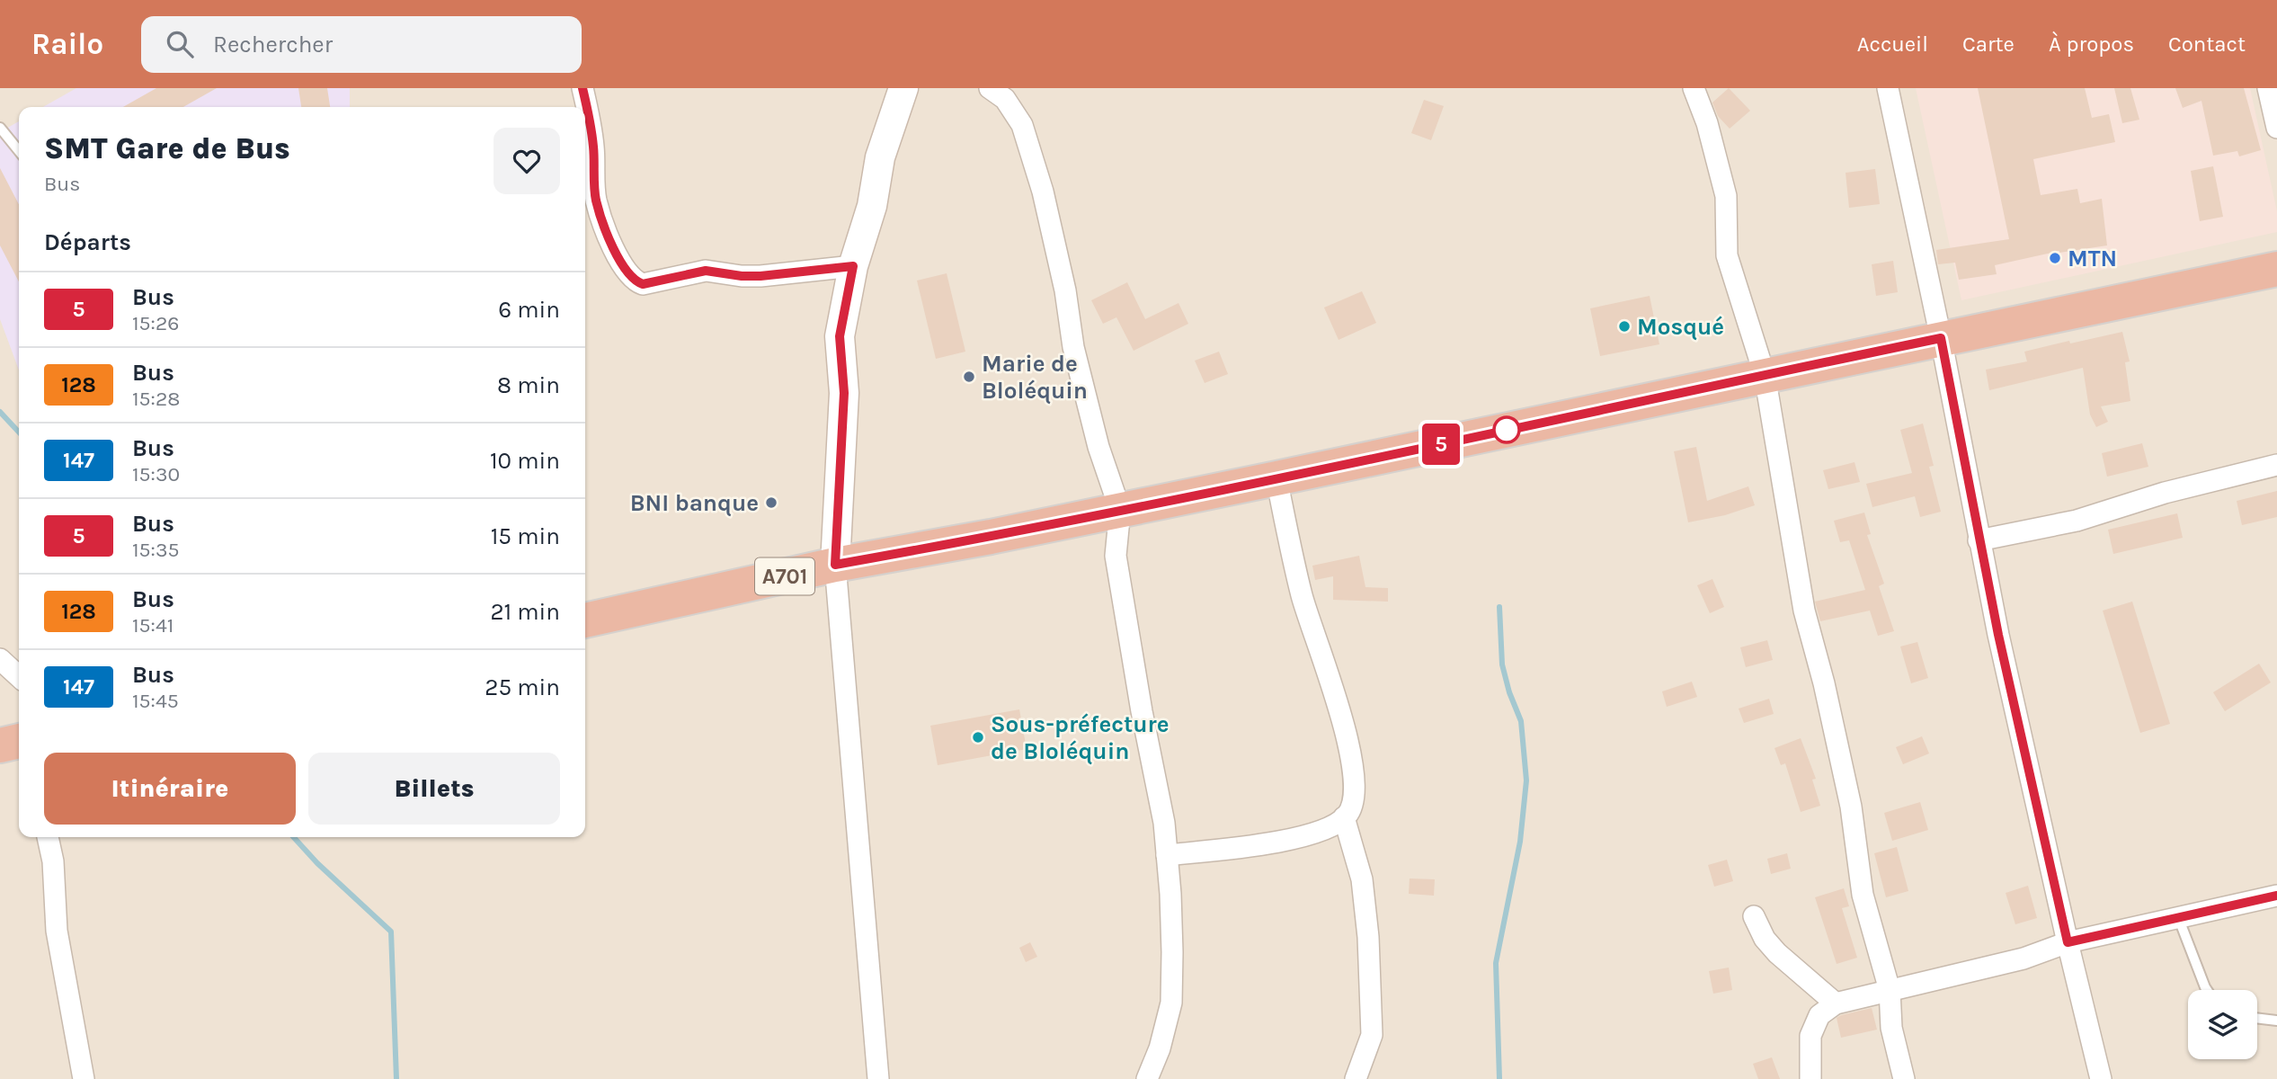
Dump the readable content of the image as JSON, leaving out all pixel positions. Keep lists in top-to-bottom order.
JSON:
{
  "streets": {
    "highway": ["A701"]
  },
  "places": [
    "MTN",
    "Mosqué",
    "Marie de Bloléquin",
    "BNI banque",
    "Sous-préfecture de Bloléquin"
  ],
  "lines": ["bus line 5"],
  "page": {
    "header": "Railo",
    "search": "Rechercher",
    "nav": [
      "Accueil",
      "Carte",
      "À propos",
      "Contact"
    ],
    "on_map": "5",
    "heading": [
      ["SMT Gare de Bus", "Bus"],
      "Départs"
    ],
    "list": [
      {
        "mark": "5",
        "name": "Bus",
        "note": "15:26",
        "value": "6 min"
      },
      {
        "mark": "128",
        "name": "Bus",
        "note": "15:28",
        "value": "8 min"
      },
      {
        "mark": "147",
        "name": "Bus",
        "note": "15:30",
        "value": "10 min"
      },
      {
        "mark": "5",
        "name": "Bus",
        "note": "15:35",
        "value": "15 min"
      },
      {
        "mark": "128",
        "name": "Bus",
        "note": "15:41",
        "value": "21 min"
      },
      {
        "mark": "147",
        "name": "Bus",
        "note": "15:45",
        "value": "25 min"
      }
    ],
    "buttons": ["Itinéraire", "Billets"]
  }
}
